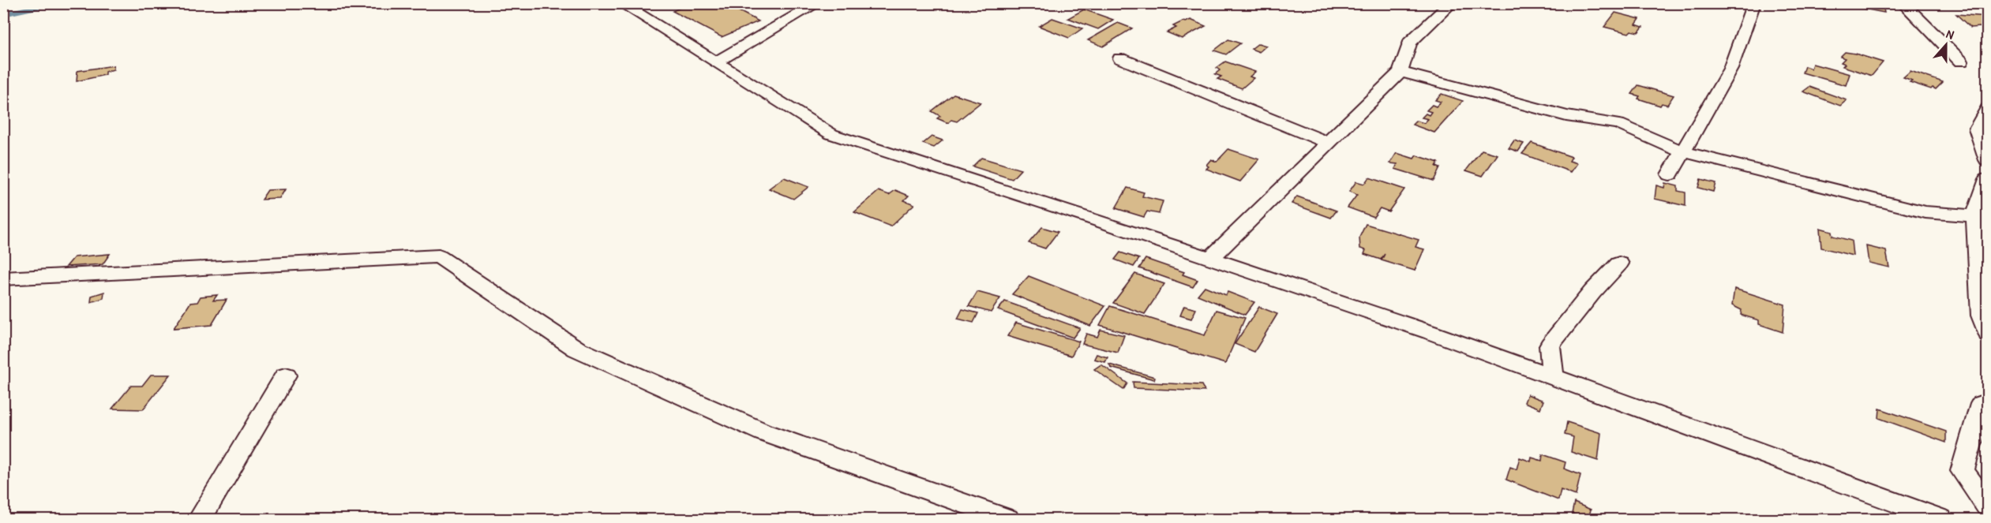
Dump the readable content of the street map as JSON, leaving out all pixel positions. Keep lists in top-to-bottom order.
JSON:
{
  "north": "top"
}
